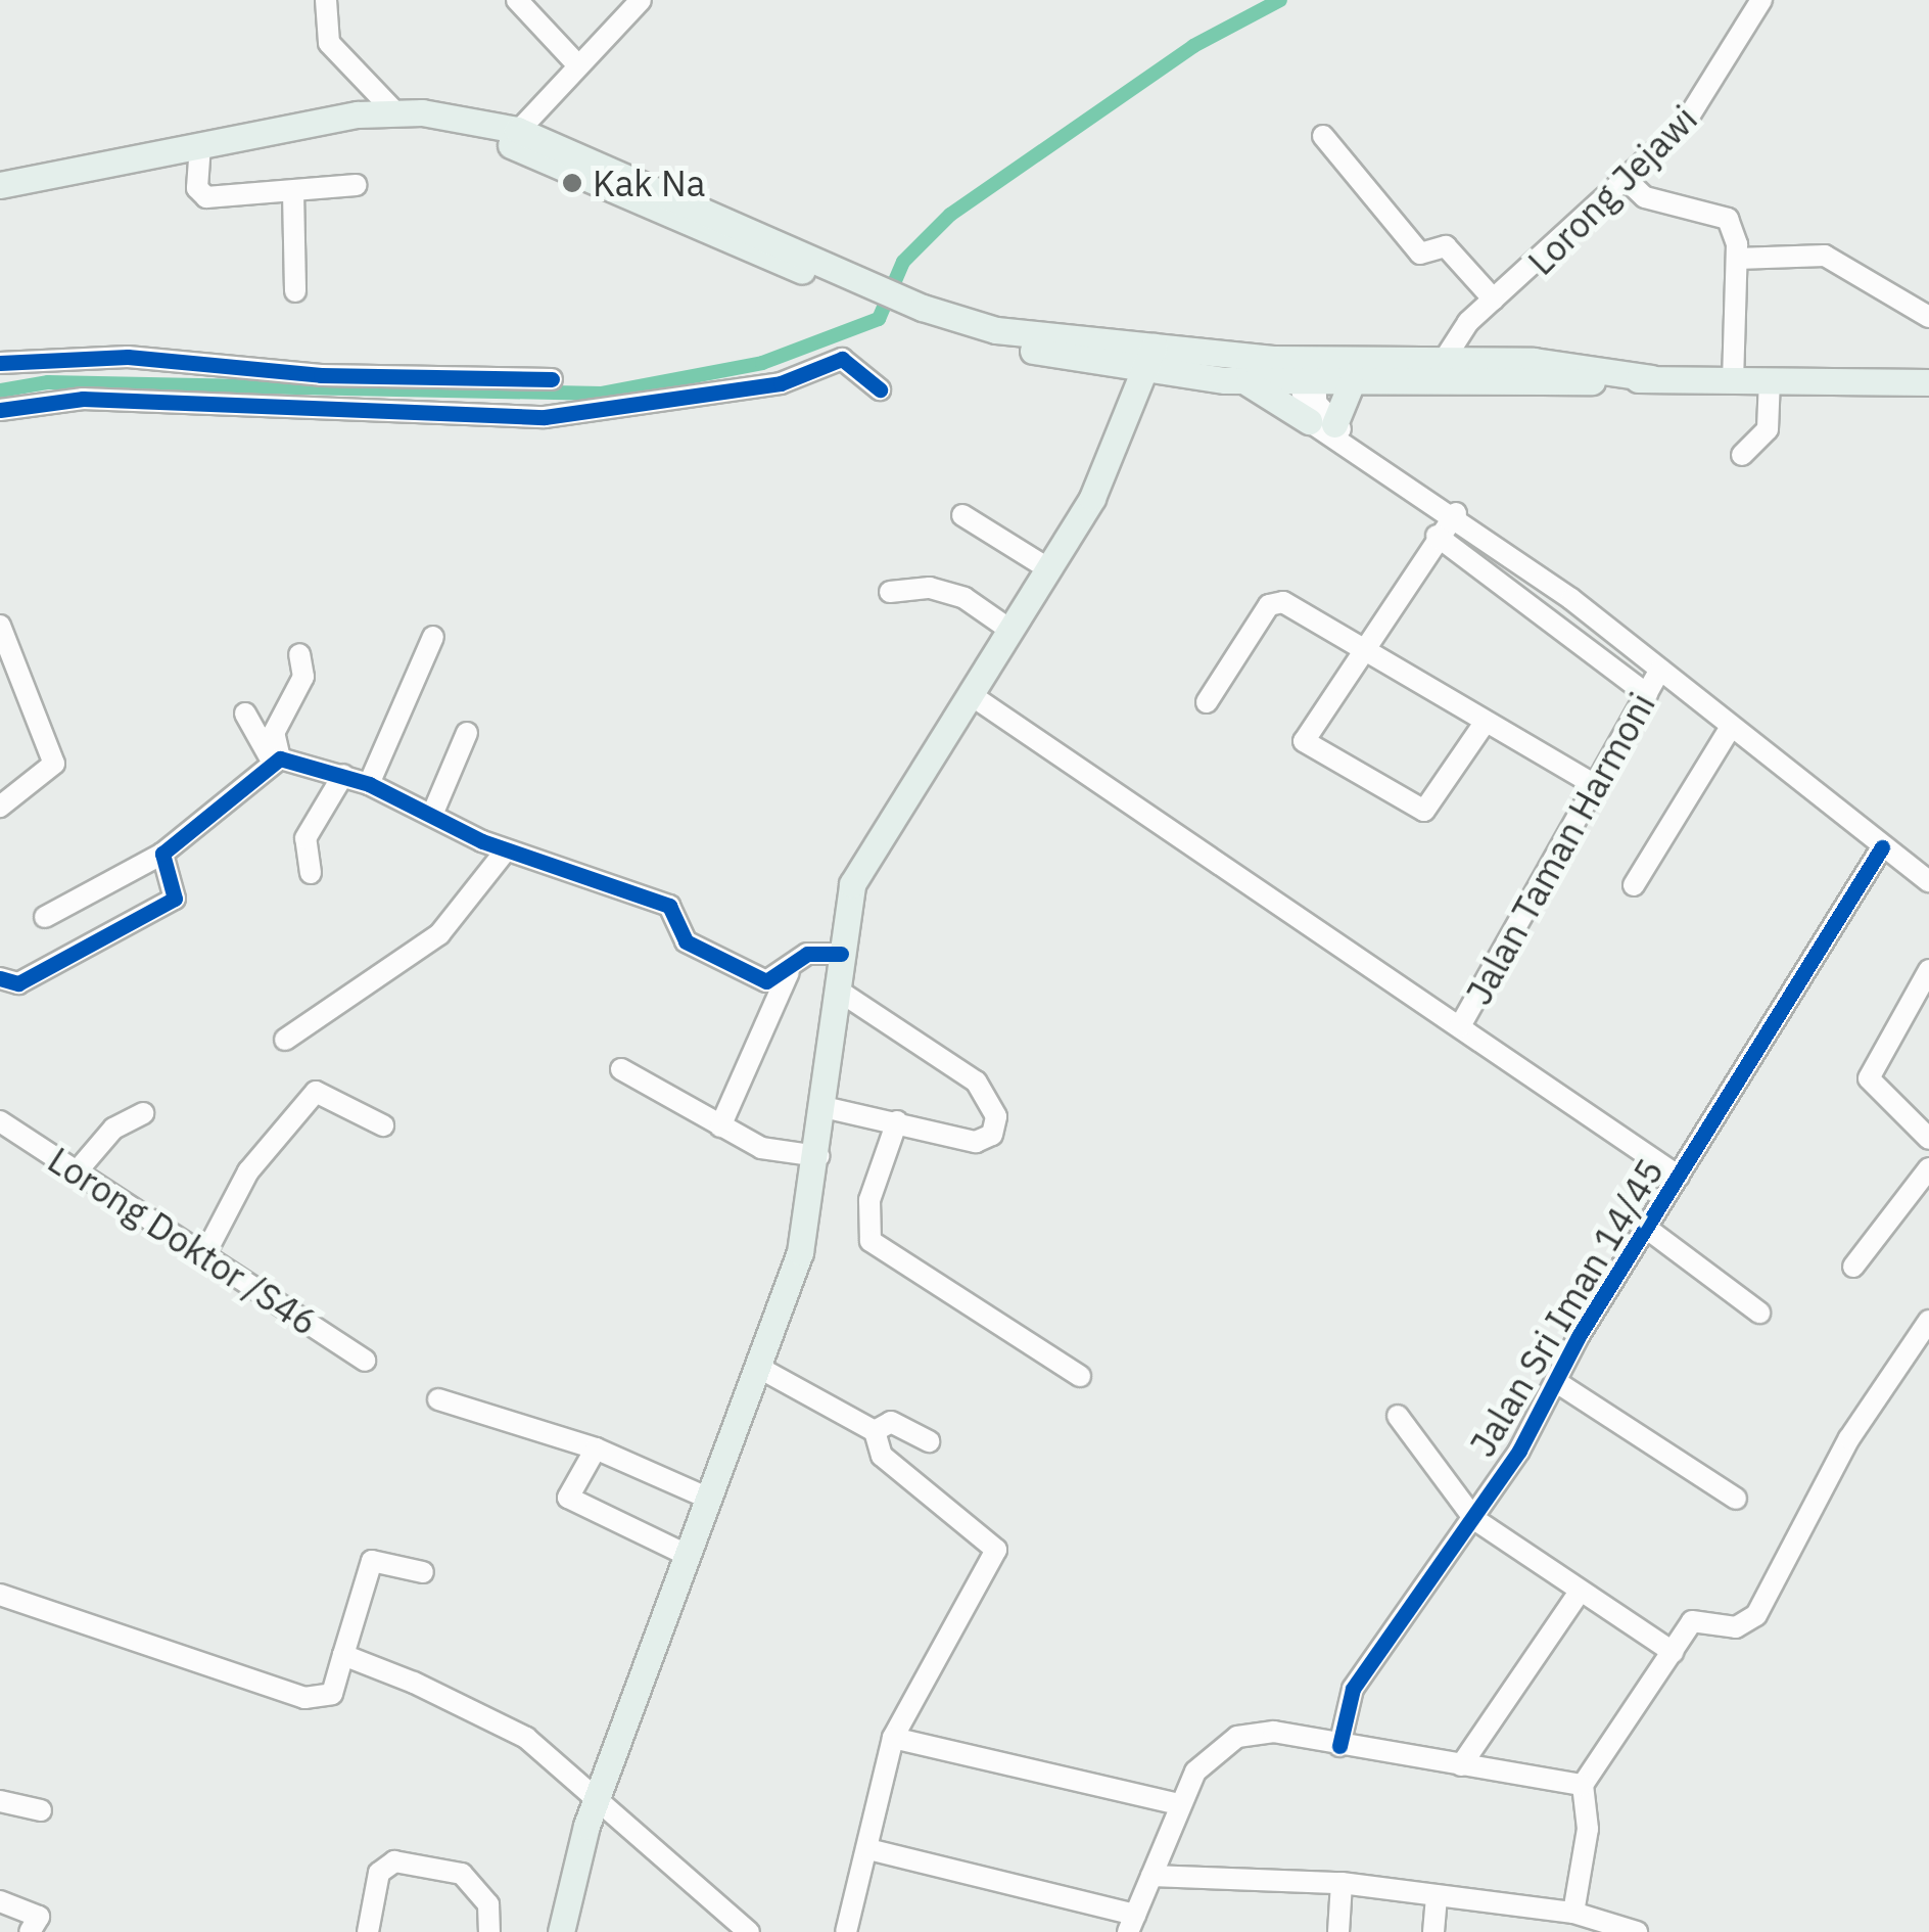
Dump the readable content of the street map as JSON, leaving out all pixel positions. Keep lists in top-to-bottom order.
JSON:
{
  "streets": {
    "street": [
      "Lorong Jejawi",
      "Jalan Taman Harmoni",
      "Lorong Doktor /S46",
      "Jalan Sri Iman 14/45"
    ]
  },
  "places": ["Kak Na"]
}
